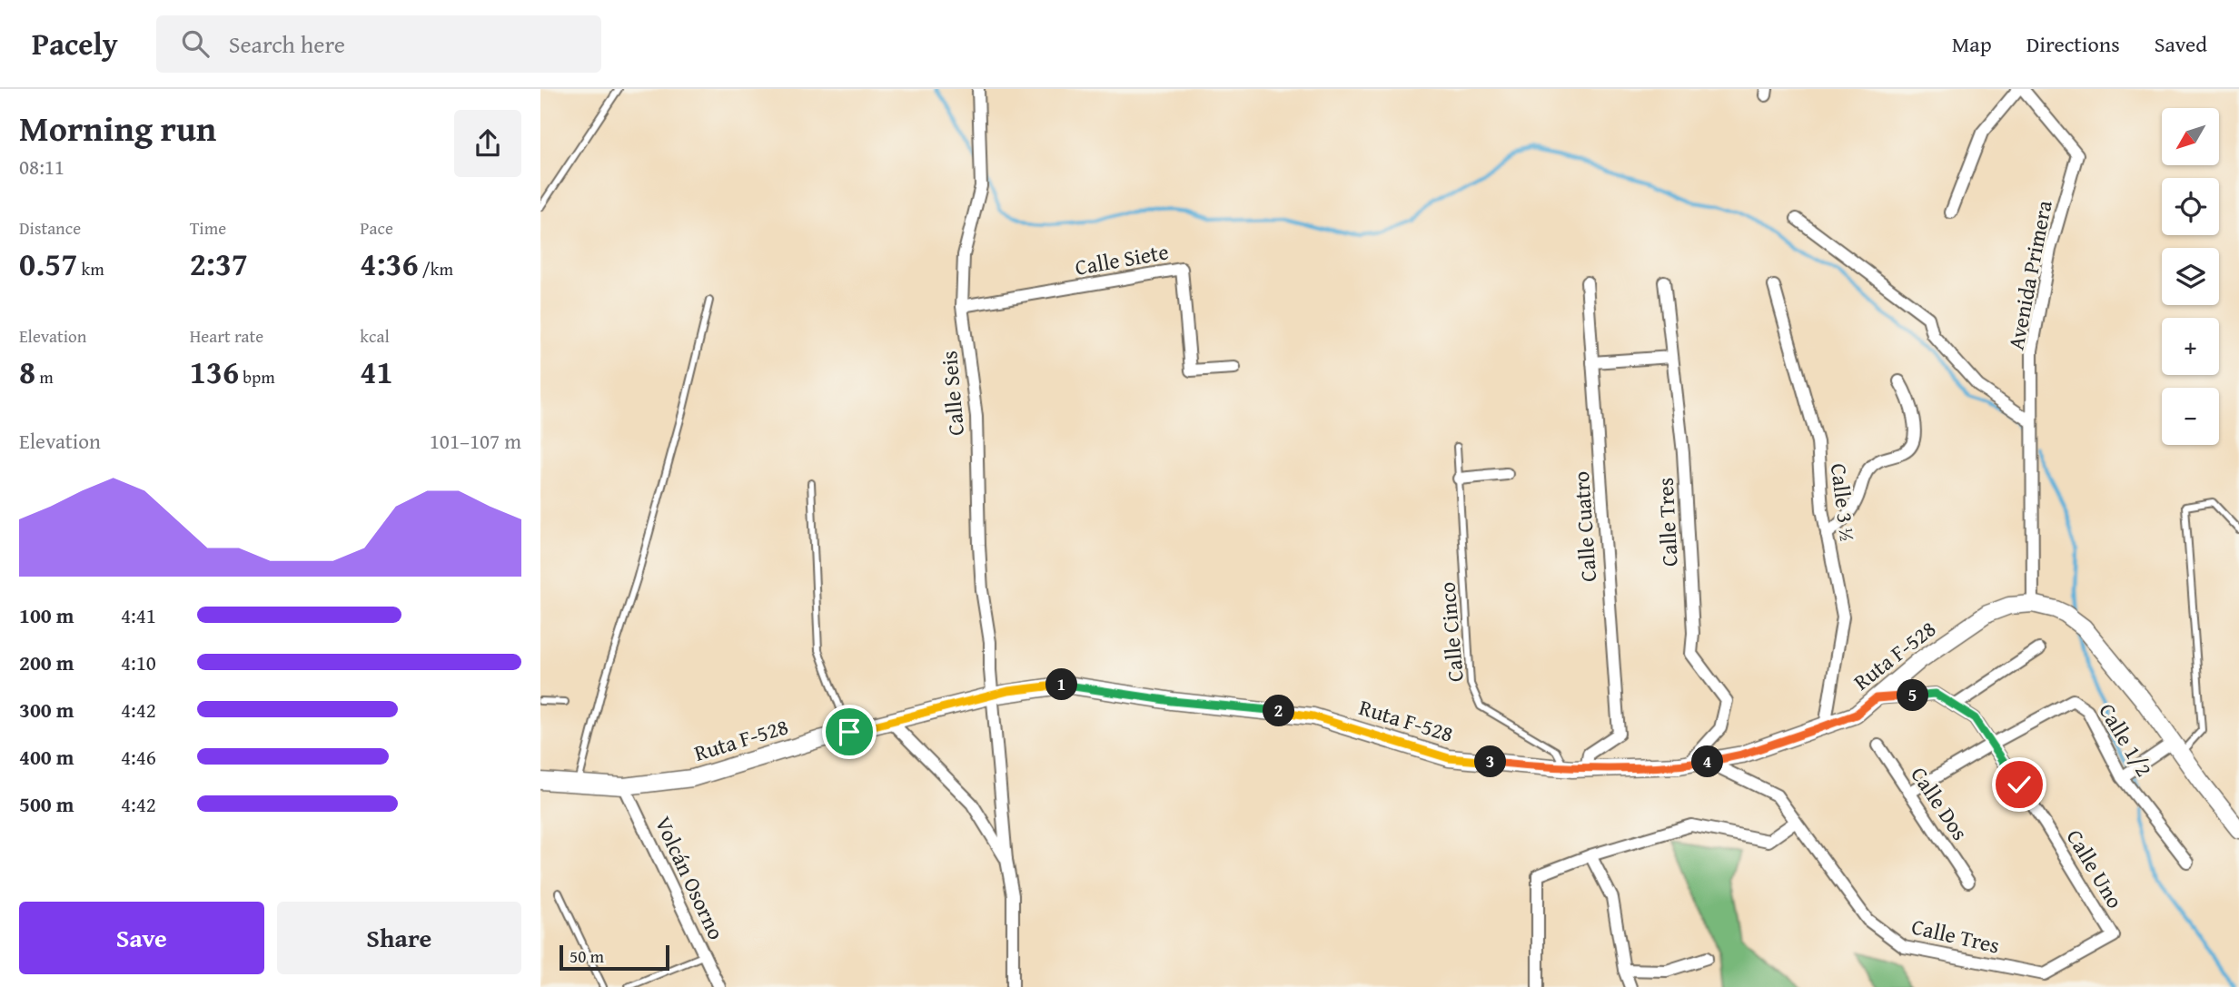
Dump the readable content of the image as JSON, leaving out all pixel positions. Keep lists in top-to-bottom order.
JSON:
{
  "streets": {
    "main road": ["Ruta F-528"],
    "street": [
      "Calle Siete",
      "Avenida Primera",
      "Calle Seis",
      "Calle 3 ½",
      "Calle Tres",
      "Calle Cuatro",
      "Calle 1/2",
      "Calle Dos",
      "Calle Uno",
      "Volcán Osorno"
    ],
    "lane": ["Calle Cinco"]
  },
  "crossings": [
    ["Calle Siete", "Calle Seis"],
    ["Avenida Primera", "Ruta F-528"],
    ["Calle Seis", "Ruta F-528"],
    ["Calle 3 ½", "Ruta F-528"],
    ["Calle Tres", "Ruta F-528"],
    ["Calle Tres", "Calle Uno"],
    ["Calle Cuatro", "Ruta F-528"],
    ["Calle Cinco", "Ruta F-528"],
    ["Ruta F-528", "Calle Uno"],
    ["Ruta F-528", "Volcán Osorno"],
    ["Calle 1/2", "Calle Dos"],
    ["Calle 1/2", "Calle Uno"]
  ],
  "scale_bar": "50 m",
  "north": "bottom left",
  "page": {
    "header": "Pacely",
    "search": "Search here",
    "nav": ["Map", "Directions", "Saved"],
    "heading": ["Morning run", "08:11"],
    "map_buttons": ["+", "−"],
    "stats": [
      ["Distance", "0.57 km"],
      ["Time", "2:37"],
      ["Pace", "4:36 /km"],
      ["Elevation", "8 m"],
      ["Heart rate", "136 bpm"],
      ["kcal", "41"]
    ],
    "chart": ["Elevation", "101–107 m"],
    "list": [
      {
        "name": "100 m",
        "note": "4:41"
      },
      {
        "name": "200 m",
        "note": "4:10"
      },
      {
        "name": "300 m",
        "note": "4:42"
      },
      {
        "name": "400 m",
        "note": "4:46"
      },
      {
        "name": "500 m",
        "note": "4:42"
      }
    ],
    "pins": [
      "1",
      "5",
      "2",
      "3",
      "4"
    ],
    "buttons": ["Save", "Share"],
    "scale": "50 m"
  }
}
